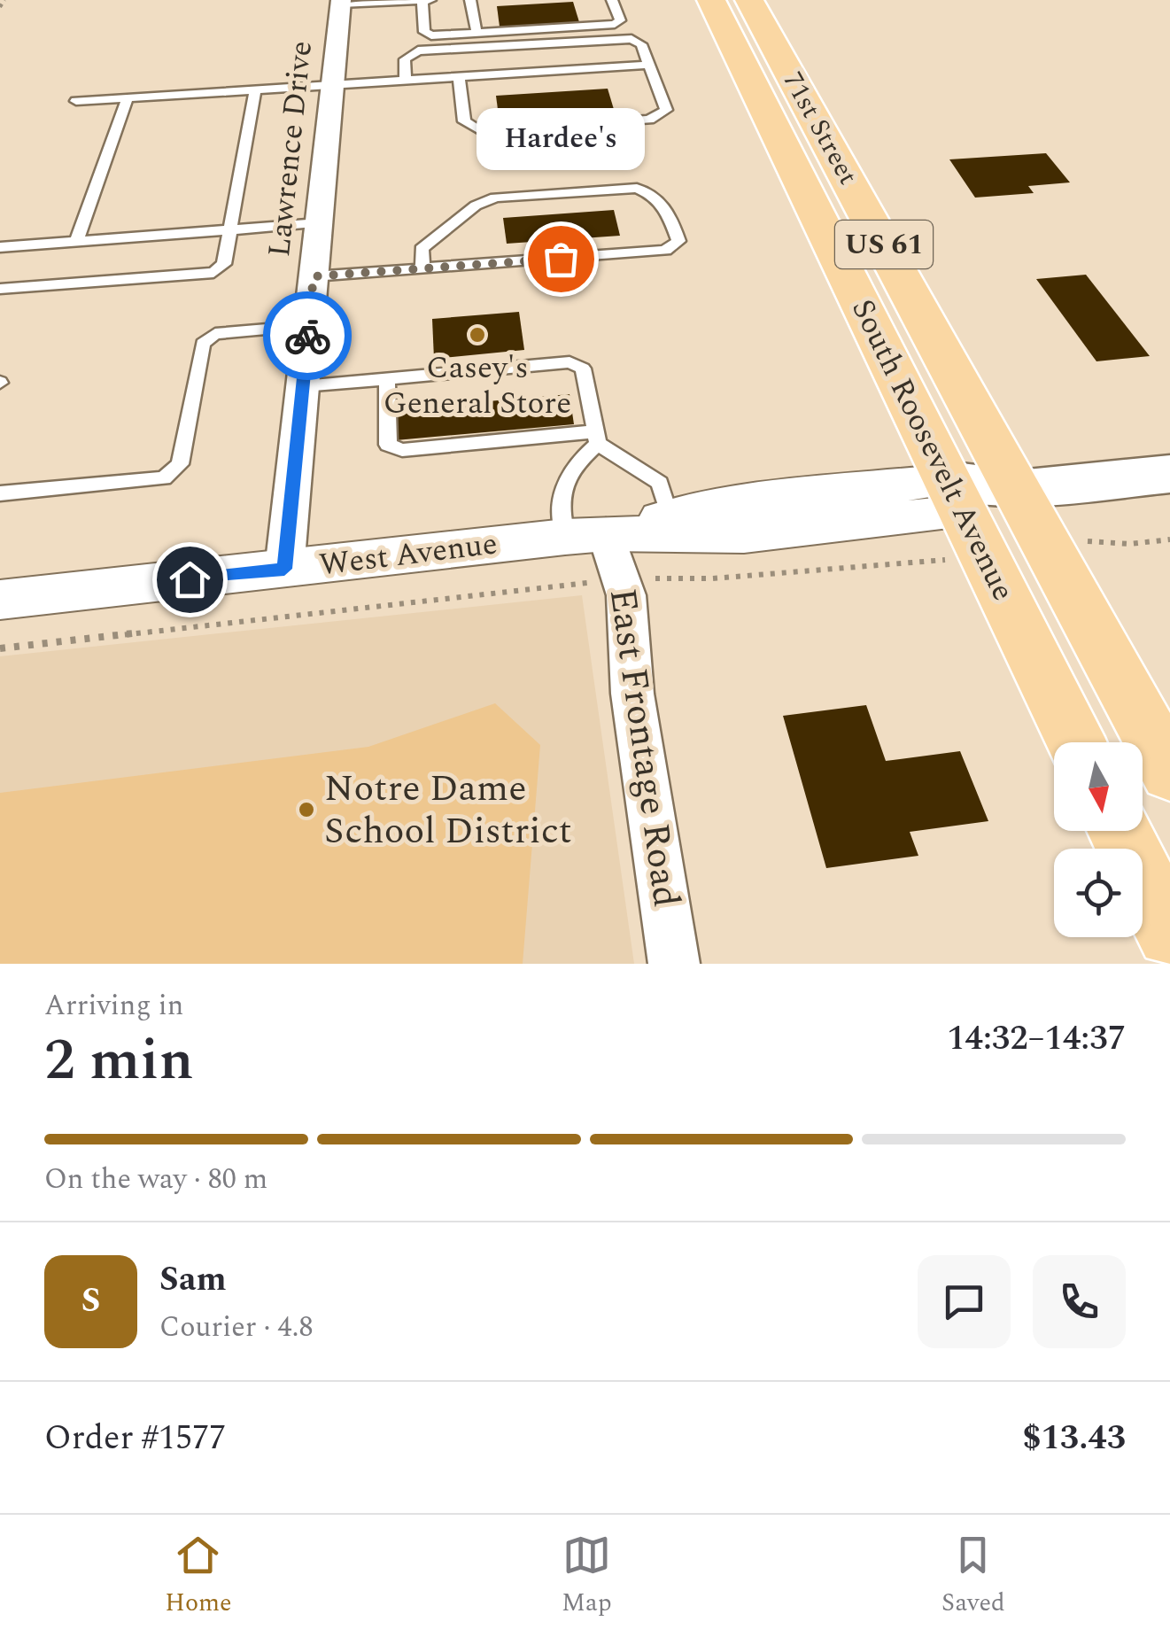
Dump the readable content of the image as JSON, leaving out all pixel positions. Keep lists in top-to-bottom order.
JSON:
{
  "streets": {
    "highway": ["71st Street", "US 61", "South Roosevelt Avenue"],
    "main road": ["West Avenue"],
    "street": ["Lawrence Drive", "East Frontage Road"]
  },
  "crossings": [
    ["71st Street", "South Roosevelt Avenue"],
    ["71st Street", "West Avenue"],
    ["Lawrence Drive", "West Avenue"],
    ["South Roosevelt Avenue", "West Avenue"],
    ["West Avenue", "East Frontage Road"]
  ],
  "places": ["Hardee's", "Casey's General Store", "Notre Dame School District"],
  "north": "bottom",
  "page": {
    "bubble": "Hardee's",
    "heading": ["2 min", "Arriving in", "14:32–14:37"],
    "panel": [
      "Sam",
      "Courier · 4.8",
      "Order #1577",
      "$13.43"
    ],
    "bar": "On the way · 80 m",
    "round": "S",
    "tabs": ["Home", "Map", "Saved"]
  }
}
